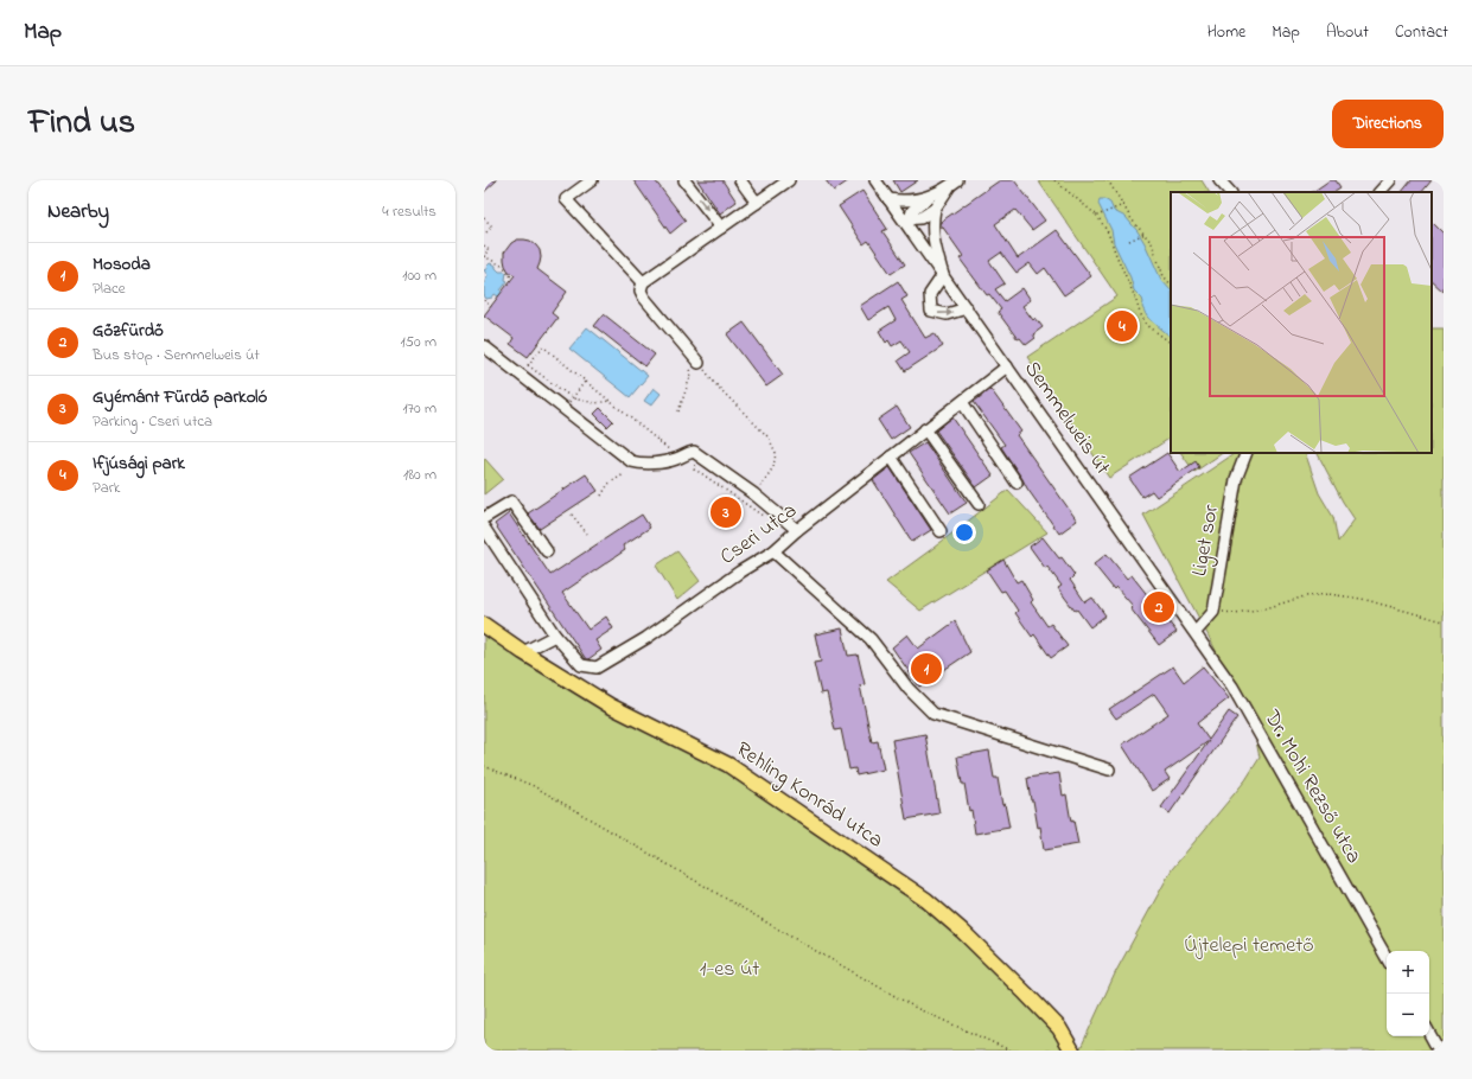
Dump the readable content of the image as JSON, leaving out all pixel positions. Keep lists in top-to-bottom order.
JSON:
{
  "streets": {
    "main road": ["Rehling Konrád utca"],
    "street": [
      "Semmelweis út",
      "Cseri utca",
      "Liget sor",
      "Dr. Mohi Rezső utca"
    ]
  },
  "crossings": [
    ["Semmelweis út", "Cseri utca"],
    ["Semmelweis út", "Dr. Mohi Rezső utca"]
  ],
  "parks": ["Újtelepi temető", "1-es út"],
  "page": {
    "header": "Map",
    "nav": [
      "Home",
      "Map",
      "About",
      "Contact"
    ],
    "title": "Find us",
    "buttons": "Directions",
    "heading": ["Nearby", "4 results"],
    "list": [
      {
        "mark": "1",
        "name": "Mosoda",
        "note": "Place",
        "value": "100 m"
      },
      {
        "mark": "2",
        "name": "Gőzfürdő",
        "note": "Bus stop · Semmelweis út",
        "value": "150 m"
      },
      {
        "mark": "3",
        "name": "Gyémánt Fürdő parkoló",
        "note": "Parking · Cseri utca",
        "value": "170 m"
      },
      {
        "mark": "4",
        "name": "Ifjúsági park",
        "note": "Park",
        "value": "180 m"
      }
    ],
    "pins": [
      "4",
      "3",
      "2",
      "1"
    ],
    "map_buttons": ["+", "−"]
  }
}
